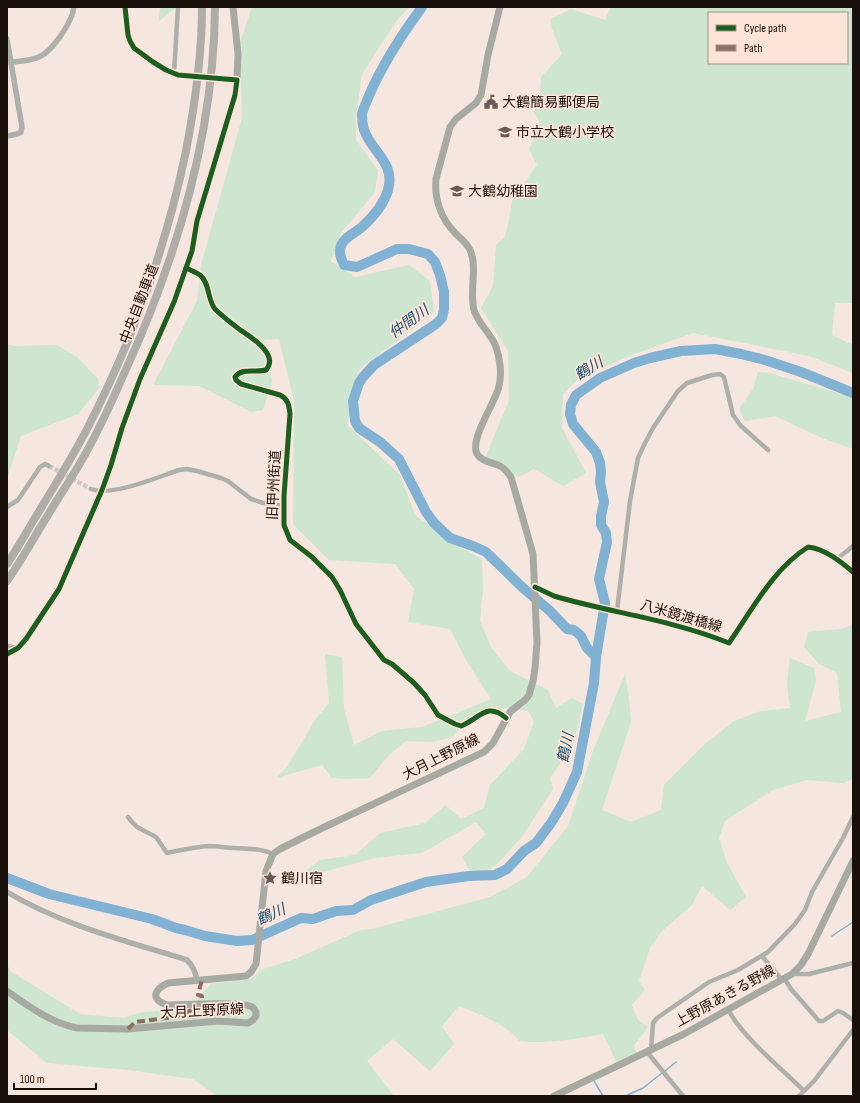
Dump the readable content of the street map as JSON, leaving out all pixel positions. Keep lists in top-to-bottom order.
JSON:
{
  "streets": {
    "highway": ["中央自動車道"],
    "main road": ["大月上野原線", "上野原あきる野線"],
    "street": ["旧甲州街道", "八米鏡渡橋線"]
  },
  "crossings": [
    ["旧甲州街道", "大月上野原線"]
  ],
  "water": ["仲間川", "鶴川"],
  "places": {
    "public building": ["大鶴簡易郵便局"],
    "school or university": ["市立大鶴小学校", "大鶴幼稚園"],
    "place": ["鶴川宿"]
  },
  "legend": ["Cycle path", "Path"],
  "scale_bar": "100 m"
}
